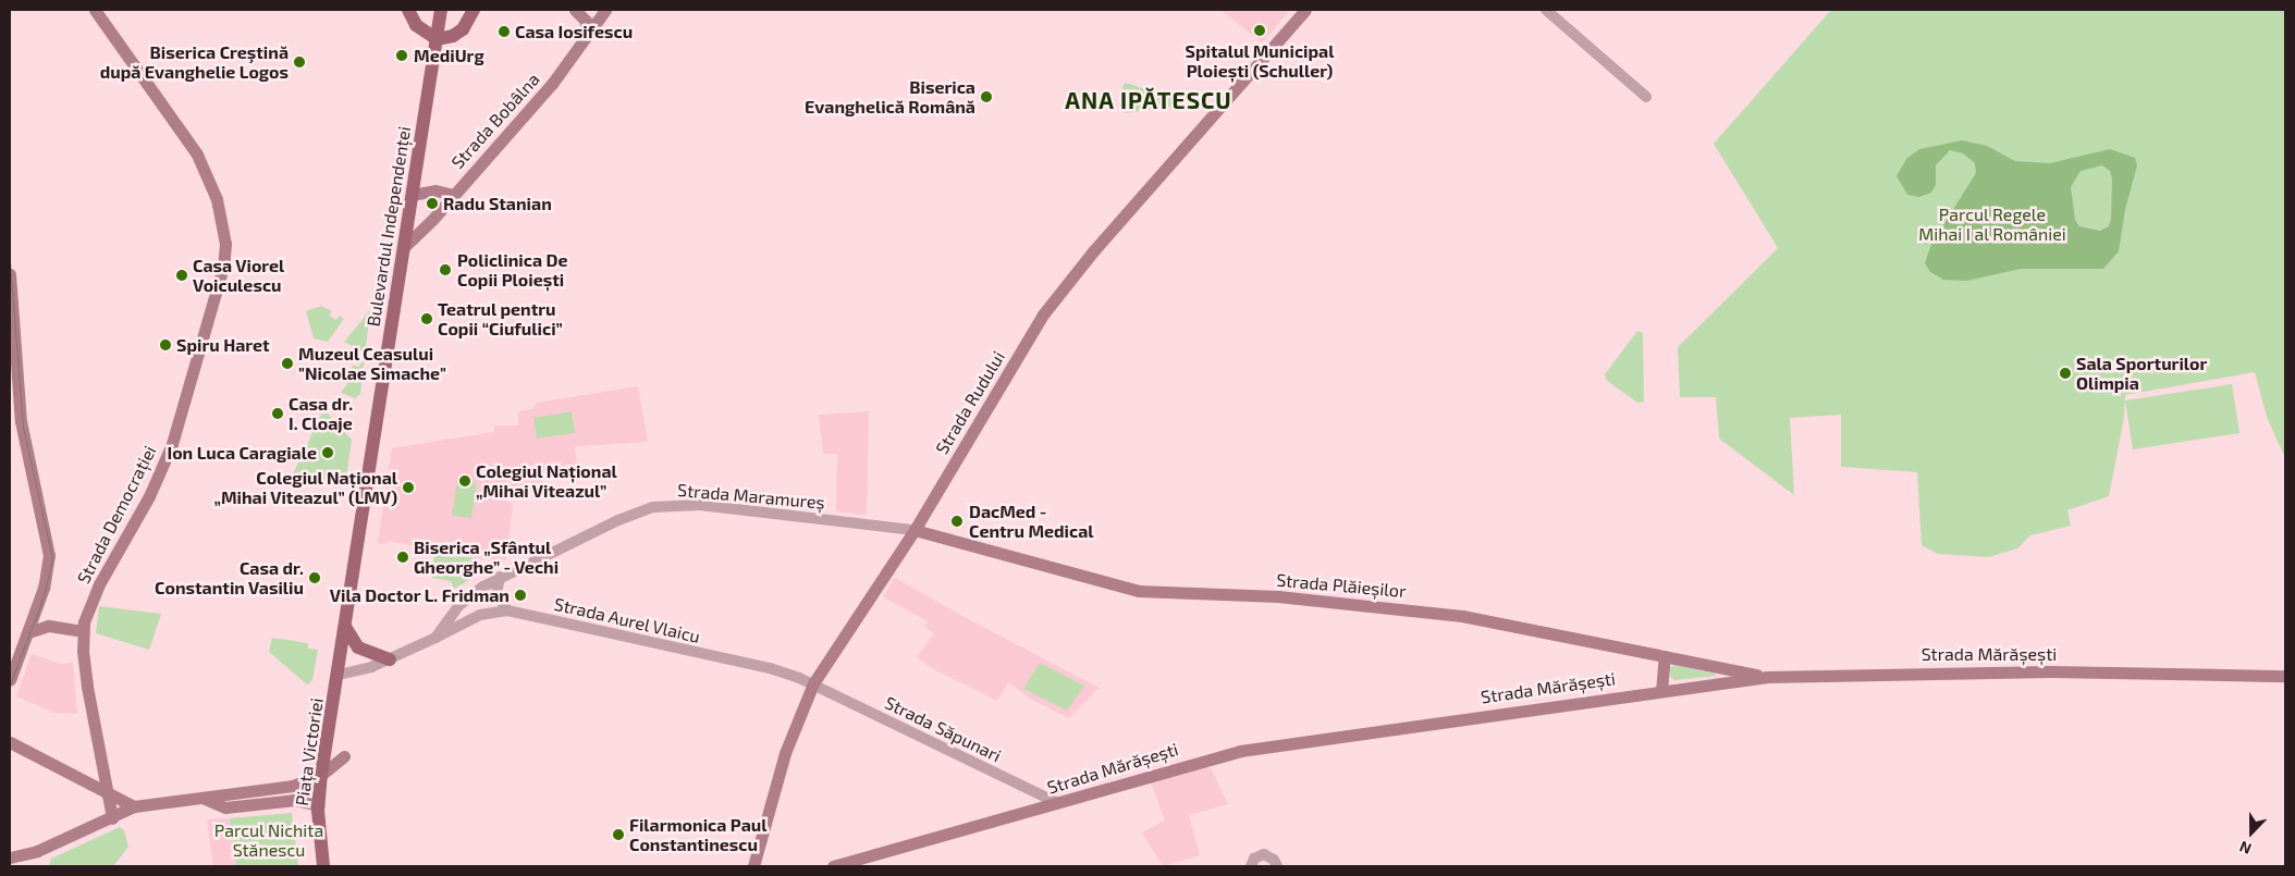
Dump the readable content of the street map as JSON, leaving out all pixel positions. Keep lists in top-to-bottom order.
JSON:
{
  "streets": {
    "main road": [
      "Strada Bobâlna",
      "Bulevardul Independenței",
      "Strada Rudului",
      "Strada Democrației",
      "Strada Plăieșilor",
      "Strada Mărășești",
      "Piața Victoriei"
    ],
    "street": ["Strada Maramureș", "Strada Aurel Vlaicu", "Strada Săpunari"]
  },
  "crossings": [
    ["Strada Bobâlna", "Bulevardul Independenței"],
    ["Bulevardul Independenței", "Strada Maramureș"],
    ["Bulevardul Independenței", "Piața Victoriei"],
    ["Strada Rudului", "Strada Maramureș"],
    ["Strada Rudului", "Strada Plăieșilor"],
    ["Strada Rudului", "Strada Aurel Vlaicu"],
    ["Strada Rudului", "Strada Săpunari"],
    ["Strada Maramureș", "Strada Plăieșilor"],
    ["Strada Maramureș", "Strada Aurel Vlaicu"],
    ["Strada Maramureș", "Piața Victoriei"],
    ["Strada Plăieșilor", "Strada Mărășești"],
    ["Strada Aurel Vlaicu", "Strada Săpunari"],
    ["Strada Mărășești", "Strada Săpunari"]
  ],
  "districts": ["ANA IPĂTESCU"],
  "parks": ["Parcul Regele Mihai I al României", "Parcul Nichita Stănescu"],
  "places": [
    "Spitalul Municipal Ploiești (Schuller)",
    "Casa Iosifescu",
    "MediUrg",
    "Biserica Creştină după Evanghelie Logos",
    "Biserica Evanghelică Română",
    "Radu Stanian",
    "Policlinica De Copii Ploiești",
    "Casa Viorel Voiculescu",
    "Teatrul pentru Copii “Ciufulici”",
    "Spiru Haret",
    "Muzeul Ceasului \"Nicolae Simache\"",
    "Sala Sporturilor Olimpia",
    "Casa dr. I. Cloaje",
    "Ion Luca Caragiale",
    "Colegiul Național „Mihai Viteazul”",
    "Colegiul Național „Mihai Viteazul” (LMV)",
    "DacMed - Centru Medical",
    "Biserica „Sfântul Gheorghe” - Vechi",
    "Casa dr. Constantin Vasiliu",
    "Vila Doctor L. Fridman",
    "Filarmonica Paul Constantinescu"
  ],
  "north": "bottom"
}
